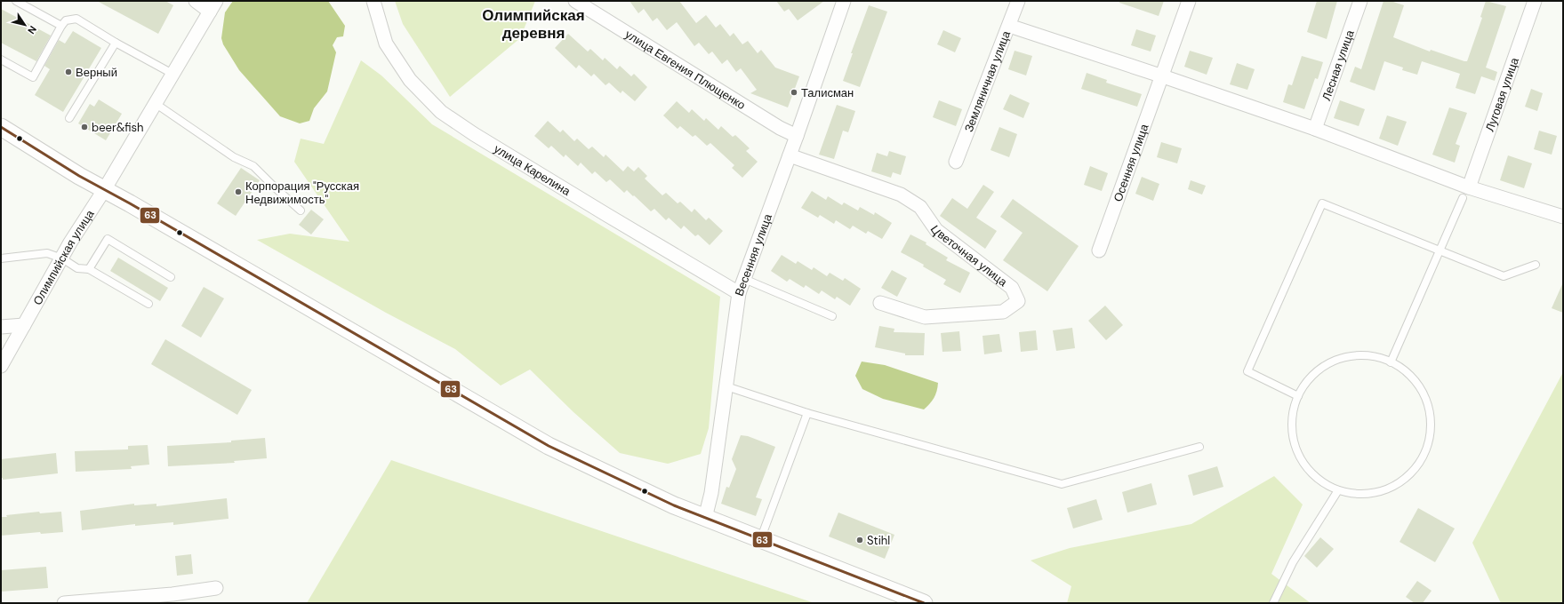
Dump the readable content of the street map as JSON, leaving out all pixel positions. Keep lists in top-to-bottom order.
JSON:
{
  "streets": {
    "street": [
      "Лесная улица",
      "улица Евгения Плющенко",
      "Земляничная улица",
      "Луговая улица",
      "Осенняя улица",
      "улица Карелина",
      "Весенняя улица",
      "Цветочная улица",
      "Олимпийская улица"
    ]
  },
  "crossings": [
    ["улица Евгения Плющенко", "Весенняя улица"],
    ["улица Карелина", "Весенняя улица"],
    ["Весенняя улица", "Цветочная улица"]
  ],
  "districts": ["Олимпийская деревня"],
  "places": [
    "Верный",
    "Талисман",
    "beer&fish",
    "Корпорация \"Русская Недвижимость\"",
    "Stihl"
  ],
  "lines": ["transit line 63"],
  "north": "bottom right"
}
